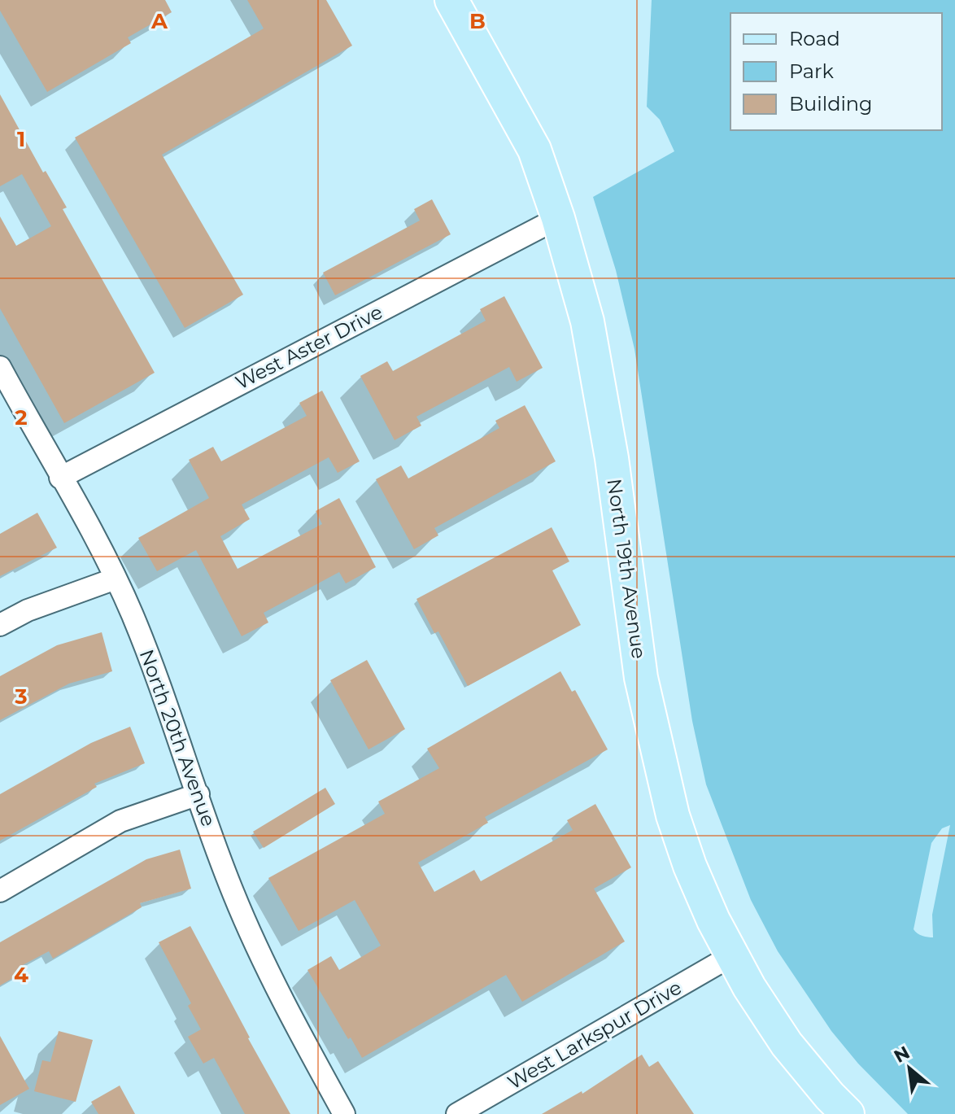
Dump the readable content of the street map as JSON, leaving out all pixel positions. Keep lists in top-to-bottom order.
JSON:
{
  "streets": {
    "main road": ["North 19th Avenue"],
    "street": ["West Aster Drive", "North 20th Avenue", "West Larkspur Drive"]
  },
  "crossings": [
    ["West Aster Drive", "North 19th Avenue"],
    ["West Aster Drive", "North 20th Avenue"],
    ["North 19th Avenue", "West Larkspur Drive"]
  ],
  "legend": ["Road", "Park", "Building"],
  "north": "top left",
  "grid": {
    "columns": ["A", "B"],
    "rows": [
      "1",
      "2",
      "3",
      "4"
    ]
  }
}
